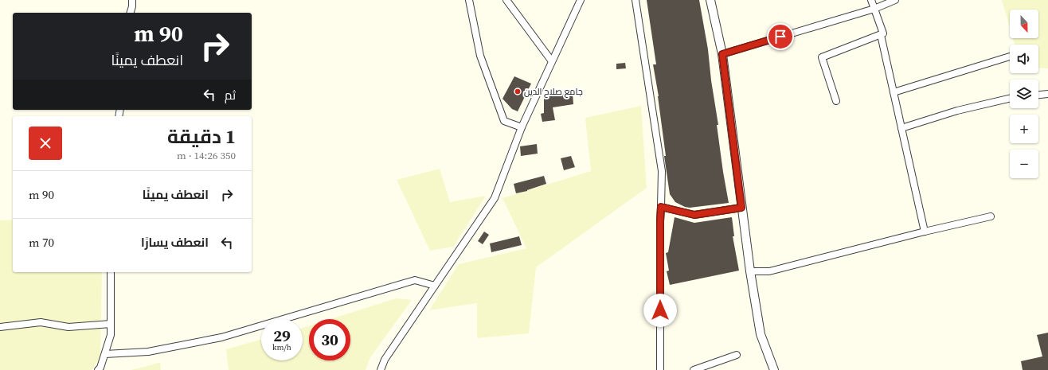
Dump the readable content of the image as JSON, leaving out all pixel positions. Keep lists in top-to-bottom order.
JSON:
{
  "places": ["جامع صلاح الدين"],
  "north": "bottom",
  "page": {
    "map_buttons": ["+", "−"],
    "turn": ["90 m", "انعطف يمينًا"],
    "then": "ثم",
    "heading": ["1 دقيقة", "350 m · 14:26"],
    "list": [
      {
        "name": "انعطف يمينًا",
        "value": "90 m"
      },
      {
        "name": "انعطف يسارًا",
        "value": "70 m"
      }
    ],
    "speed": "29 km/h",
    "limit": "30"
  }
}
